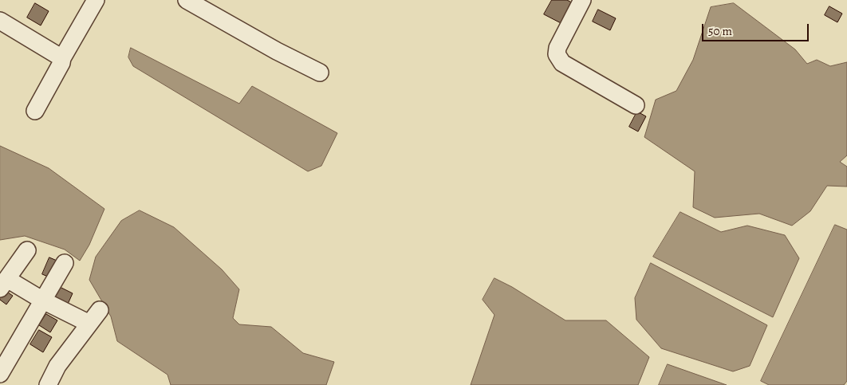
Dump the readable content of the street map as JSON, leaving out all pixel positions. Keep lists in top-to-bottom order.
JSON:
{
  "scale_bar": "50 m"
}
